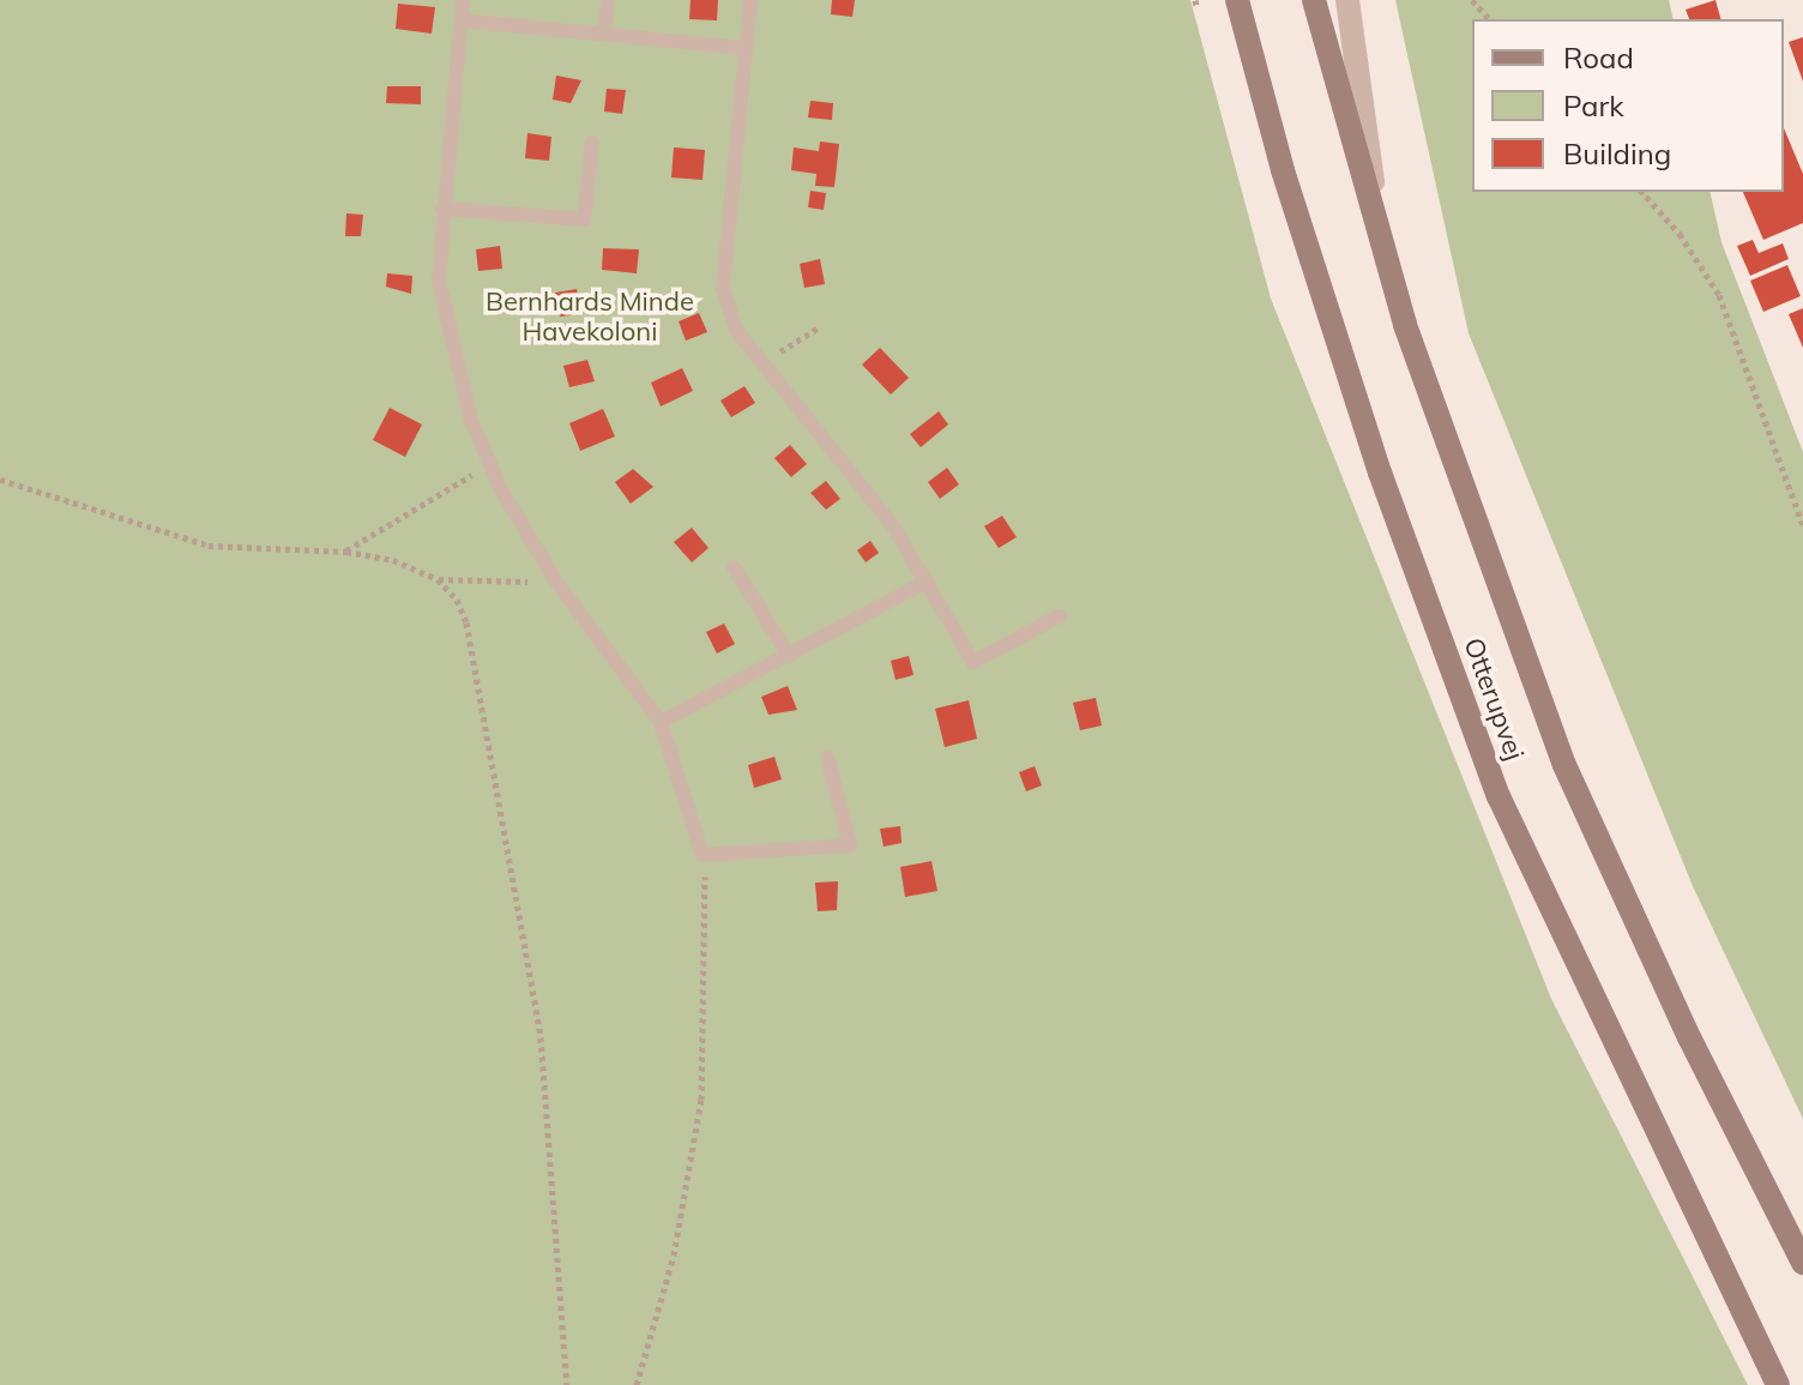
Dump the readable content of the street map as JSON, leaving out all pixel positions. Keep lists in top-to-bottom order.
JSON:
{
  "streets": {
    "main road": ["Otterupvej"]
  },
  "parks": ["Bernhards Minde Havekoloni"],
  "legend": ["Road", "Park", "Building"]
}
